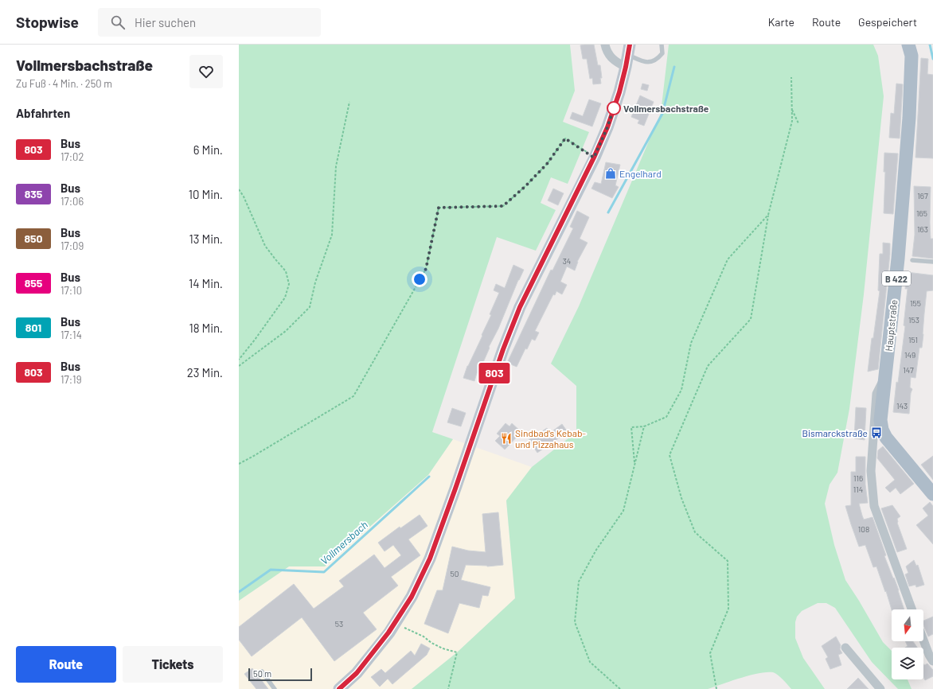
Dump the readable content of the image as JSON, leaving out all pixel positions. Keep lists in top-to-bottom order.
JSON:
{
  "streets": {
    "main road": ["B 422", "Hauptstraße"]
  },
  "water": ["Vollmersbach"],
  "places": {
    "other": ["Vollmersbachstraße"],
    "shop": ["Engelhard"],
    "bus stop": ["Bismarckstraße"],
    "restaurant": ["Sindbad's Kebab- und Pizzahaus"]
  },
  "lines": ["bus line 803"],
  "house_numbers": [
    "167",
    "165",
    "163",
    "34",
    "155",
    "153",
    "151",
    "149",
    "147",
    "143",
    "116",
    "114",
    "108",
    "50",
    "53"
  ],
  "scale_bar": "50 m",
  "north": "bottom",
  "page": {
    "header": "Stopwise",
    "search": "Hier suchen",
    "nav": ["Karte", "Route", "Gespeichert"],
    "heading": [
      ["Vollmersbachstraße", "Zu Fuß · 4 Min. · 250 m"],
      "Abfahrten"
    ],
    "on_map": "803",
    "list": [
      {
        "mark": "803",
        "name": "Bus",
        "note": "17:02",
        "value": "6 Min."
      },
      {
        "mark": "835",
        "name": "Bus",
        "note": "17:06",
        "value": "10 Min."
      },
      {
        "mark": "850",
        "name": "Bus",
        "note": "17:09",
        "value": "13 Min."
      },
      {
        "mark": "855",
        "name": "Bus",
        "note": "17:10",
        "value": "14 Min."
      },
      {
        "mark": "801",
        "name": "Bus",
        "note": "17:14",
        "value": "18 Min."
      },
      {
        "mark": "803",
        "name": "Bus",
        "note": "17:19",
        "value": "23 Min."
      }
    ],
    "buttons": ["Route", "Tickets"],
    "scale": "50 m"
  }
}
